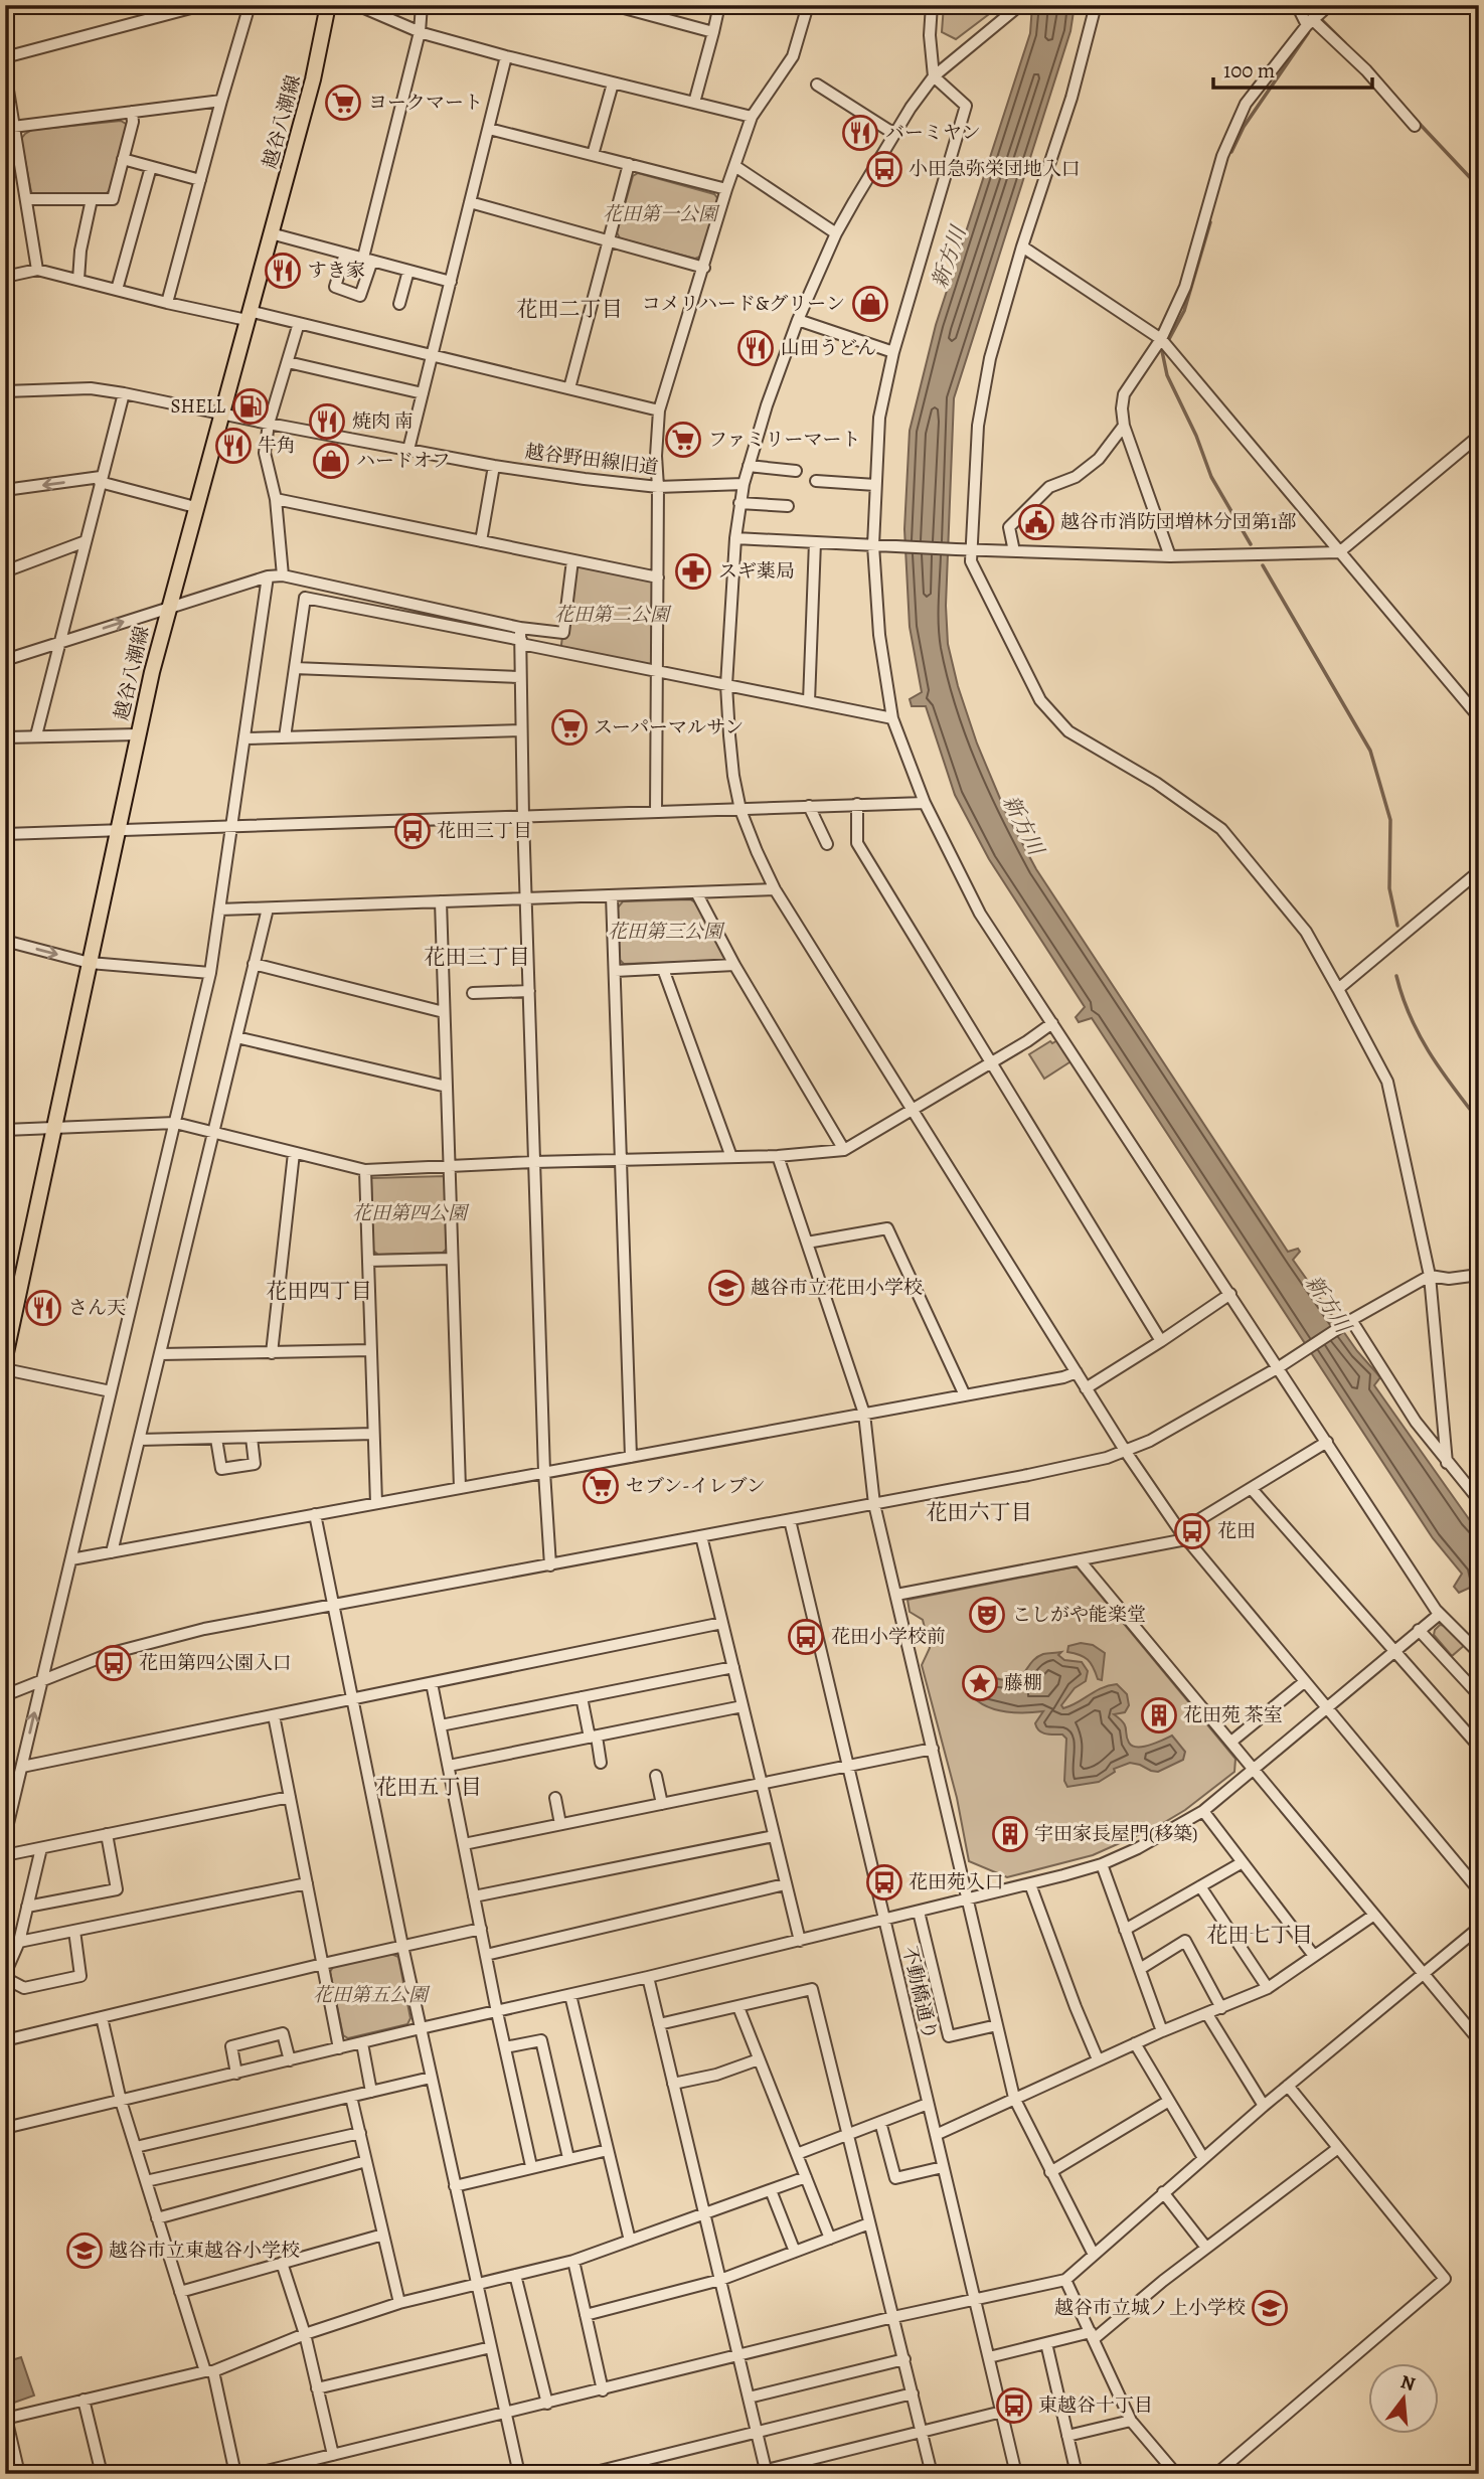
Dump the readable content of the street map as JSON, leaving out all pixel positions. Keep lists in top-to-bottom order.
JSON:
{
  "streets": {
    "main road": ["越谷八潮線"],
    "street": ["越谷野田線旧道", "不動橋通り"]
  },
  "crossings": [
    ["越谷八潮線", "越谷野田線旧道"]
  ],
  "districts": [
    "花田二丁目",
    "花田三丁目",
    "花田四丁目",
    "花田六丁目",
    "花田五丁目",
    "花田七丁目"
  ],
  "water": ["新方川"],
  "parks": [
    "花田第一公園",
    "花田第二公園",
    "花田第三公園",
    "花田第四公園",
    "花田第五公園"
  ],
  "places": {
    "supermarket": [
      "ヨークマート",
      "ファミリーマート",
      "スーパーマルサン",
      "セブン-イレブン"
    ],
    "restaurant": [
      "バーミヤン",
      "すき家",
      "山田うどん",
      "焼肉 南",
      "牛角",
      "さん天"
    ],
    "bus stop": [
      "小田急弥栄団地入口",
      "花田三丁目",
      "花田",
      "花田小学校前",
      "花田第四公園入口",
      "花田苑入口",
      "東越谷十丁目"
    ],
    "shop": ["コメリハード&グリーン", "ハードオフ"],
    "fuel station": ["SHELL"],
    "public building": ["越谷市消防団増林分団第1部"],
    "pharmacy": ["スギ薬局"],
    "school or university": ["越谷市立花田小学校", "越谷市立東越谷小学校", "越谷市立城ノ上小学校"],
    "theatre": ["こしがや能楽堂"],
    "place": ["藤棚"],
    "building": ["花田苑 茶室", "宇田家長屋門(移築)"]
  },
  "scale_bar": "100 m",
  "north": "top"
}
